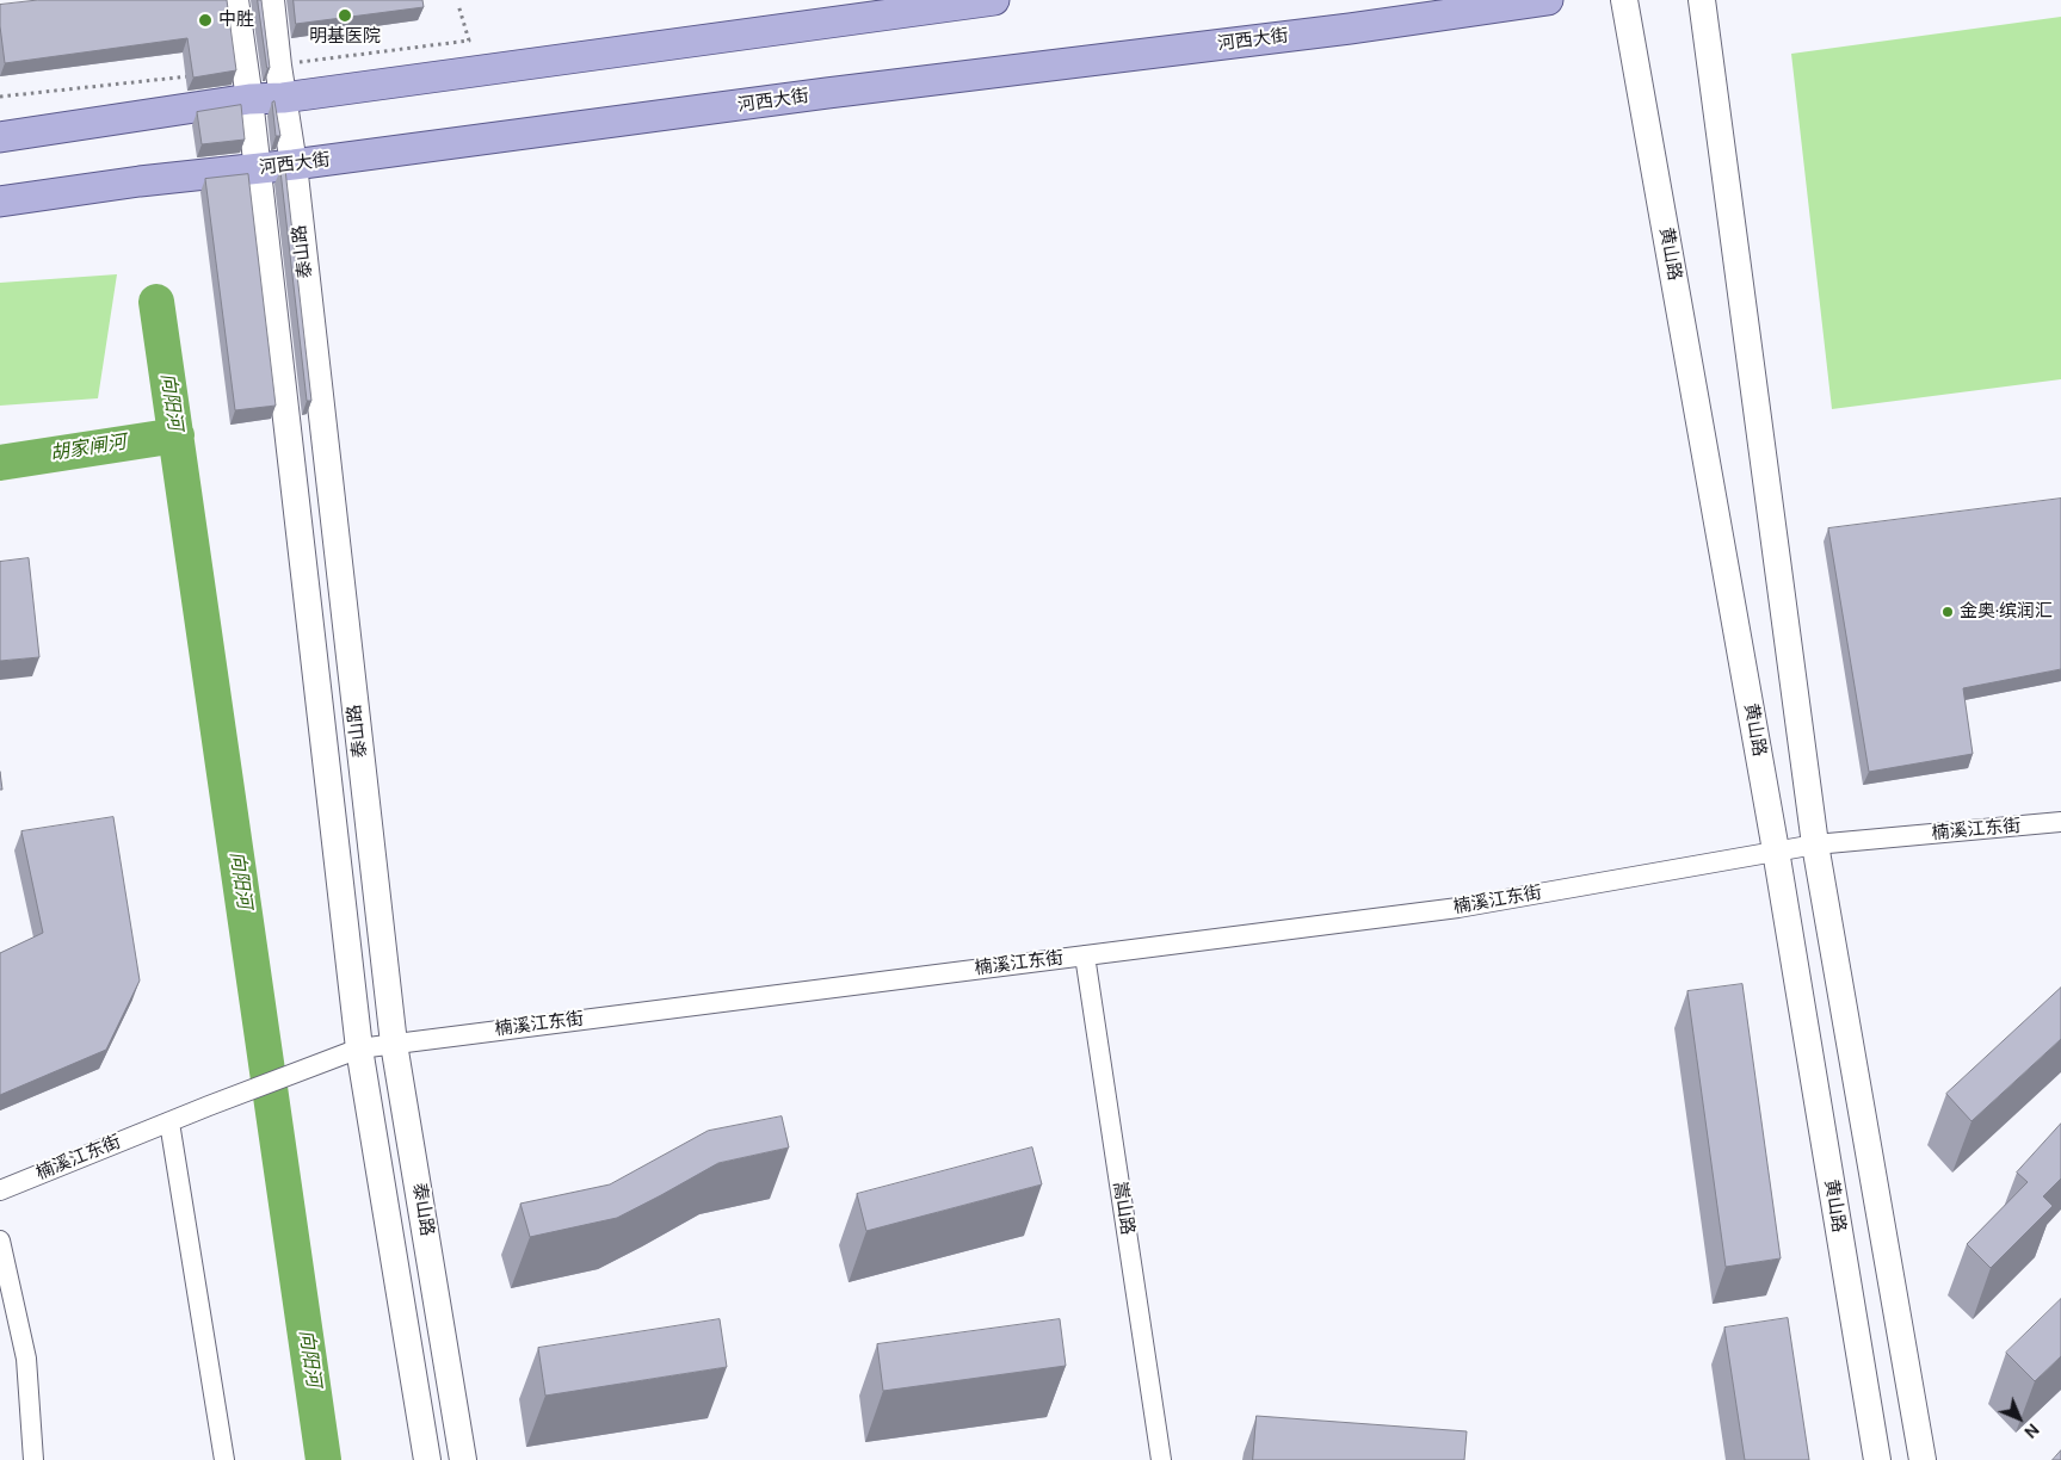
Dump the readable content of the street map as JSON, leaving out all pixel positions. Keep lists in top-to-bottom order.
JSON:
{
  "streets": {
    "main road": ["河西大街", "泰山路", "黄山路"],
    "street": ["楠溪江东街", "嵩山路"]
  },
  "crossings": [
    ["河西大街", "泰山路"],
    ["泰山路", "楠溪江东街"],
    ["黄山路", "楠溪江东街"],
    ["楠溪江东街", "嵩山路"]
  ],
  "water": ["向阳河", "胡家闸河"],
  "places": ["明基医院", "中胜", "金奥·缤润汇"],
  "north": "bottom right"
}
